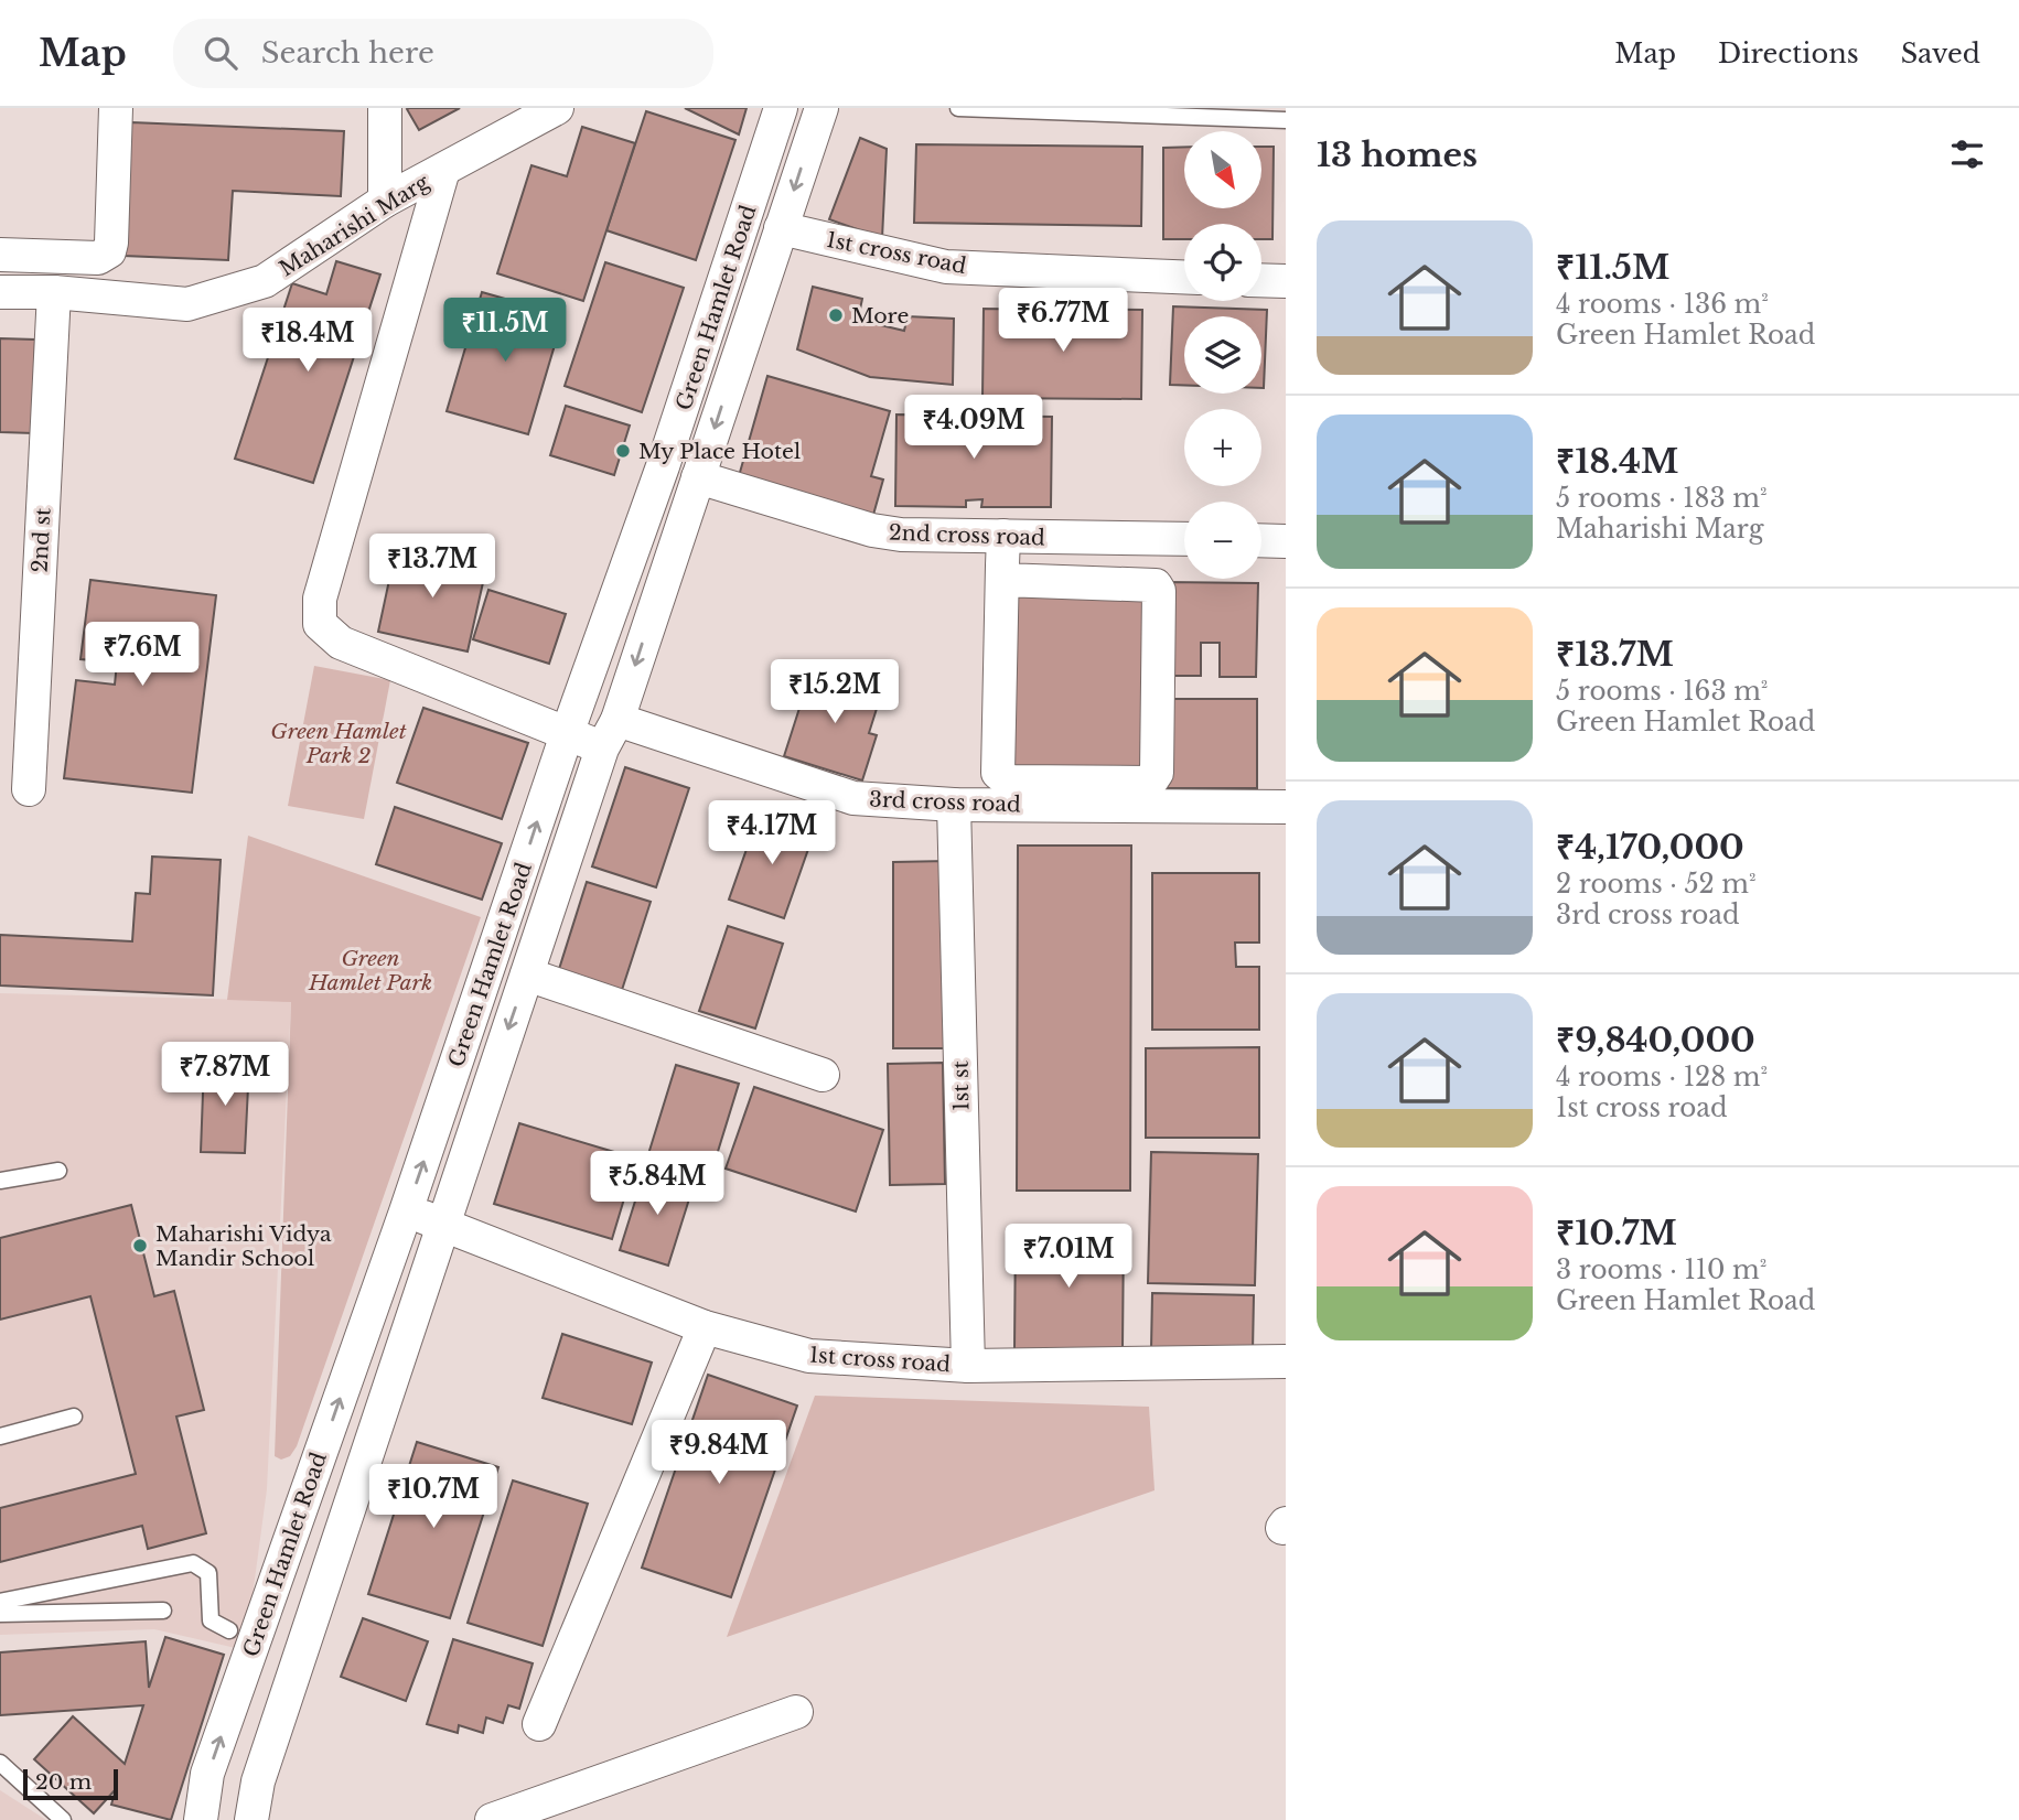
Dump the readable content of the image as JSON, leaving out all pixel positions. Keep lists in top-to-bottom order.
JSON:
{
  "streets": {
    "street": [
      "Maharishi Marg",
      "1st cross road",
      "Green Hamlet Road",
      "2nd cross road",
      "2nd st",
      "3rd cross road",
      "1st st"
    ]
  },
  "crossings": [
    ["Maharishi Marg", "2nd st"],
    ["Maharishi Marg", "3rd cross road"],
    ["1st cross road", "Green Hamlet Road"],
    ["1st cross road", "1st st"],
    ["Green Hamlet Road", "2nd cross road"],
    ["Green Hamlet Road", "3rd cross road"],
    ["3rd cross road", "1st st"]
  ],
  "parks": ["Green Hamlet Park 2", "Green Hamlet Park"],
  "places": ["More", "My Place Hotel", "Maharishi Vidya Mandir School"],
  "scale_bar": "20 m",
  "north": "bottom right",
  "page": {
    "header": "Map",
    "search": "Search here",
    "nav": ["Map", "Directions", "Saved"],
    "heading": "13 homes",
    "map_buttons": ["+", "−"],
    "list": [
      {
        "name": "₹11.5M",
        "note": "4 rooms · 136 m² · Green Hamlet Road"
      },
      {
        "name": "₹18.4M",
        "note": "5 rooms · 183 m² · Maharishi Marg"
      },
      {
        "name": "₹13.7M",
        "note": "5 rooms · 163 m² · Green Hamlet Road"
      },
      {
        "name": "₹4,170,000",
        "note": "2 rooms · 52 m² · 3rd cross road"
      },
      {
        "name": "₹9,840,000",
        "note": "4 rooms · 128 m² · 1st cross road"
      },
      {
        "name": "₹10.7M",
        "note": "3 rooms · 110 m² · Green Hamlet Road"
      }
    ],
    "price": [
      "₹6.77M",
      "₹11.5M",
      "₹18.4M",
      "₹4.09M",
      "₹13.7M",
      "₹7.6M",
      "₹15.2M",
      "₹4.17M",
      "₹7.87M",
      "₹5.84M",
      "₹7.01M",
      "₹9.84M",
      "₹10.7M"
    ],
    "scale": "20 m"
  }
}
